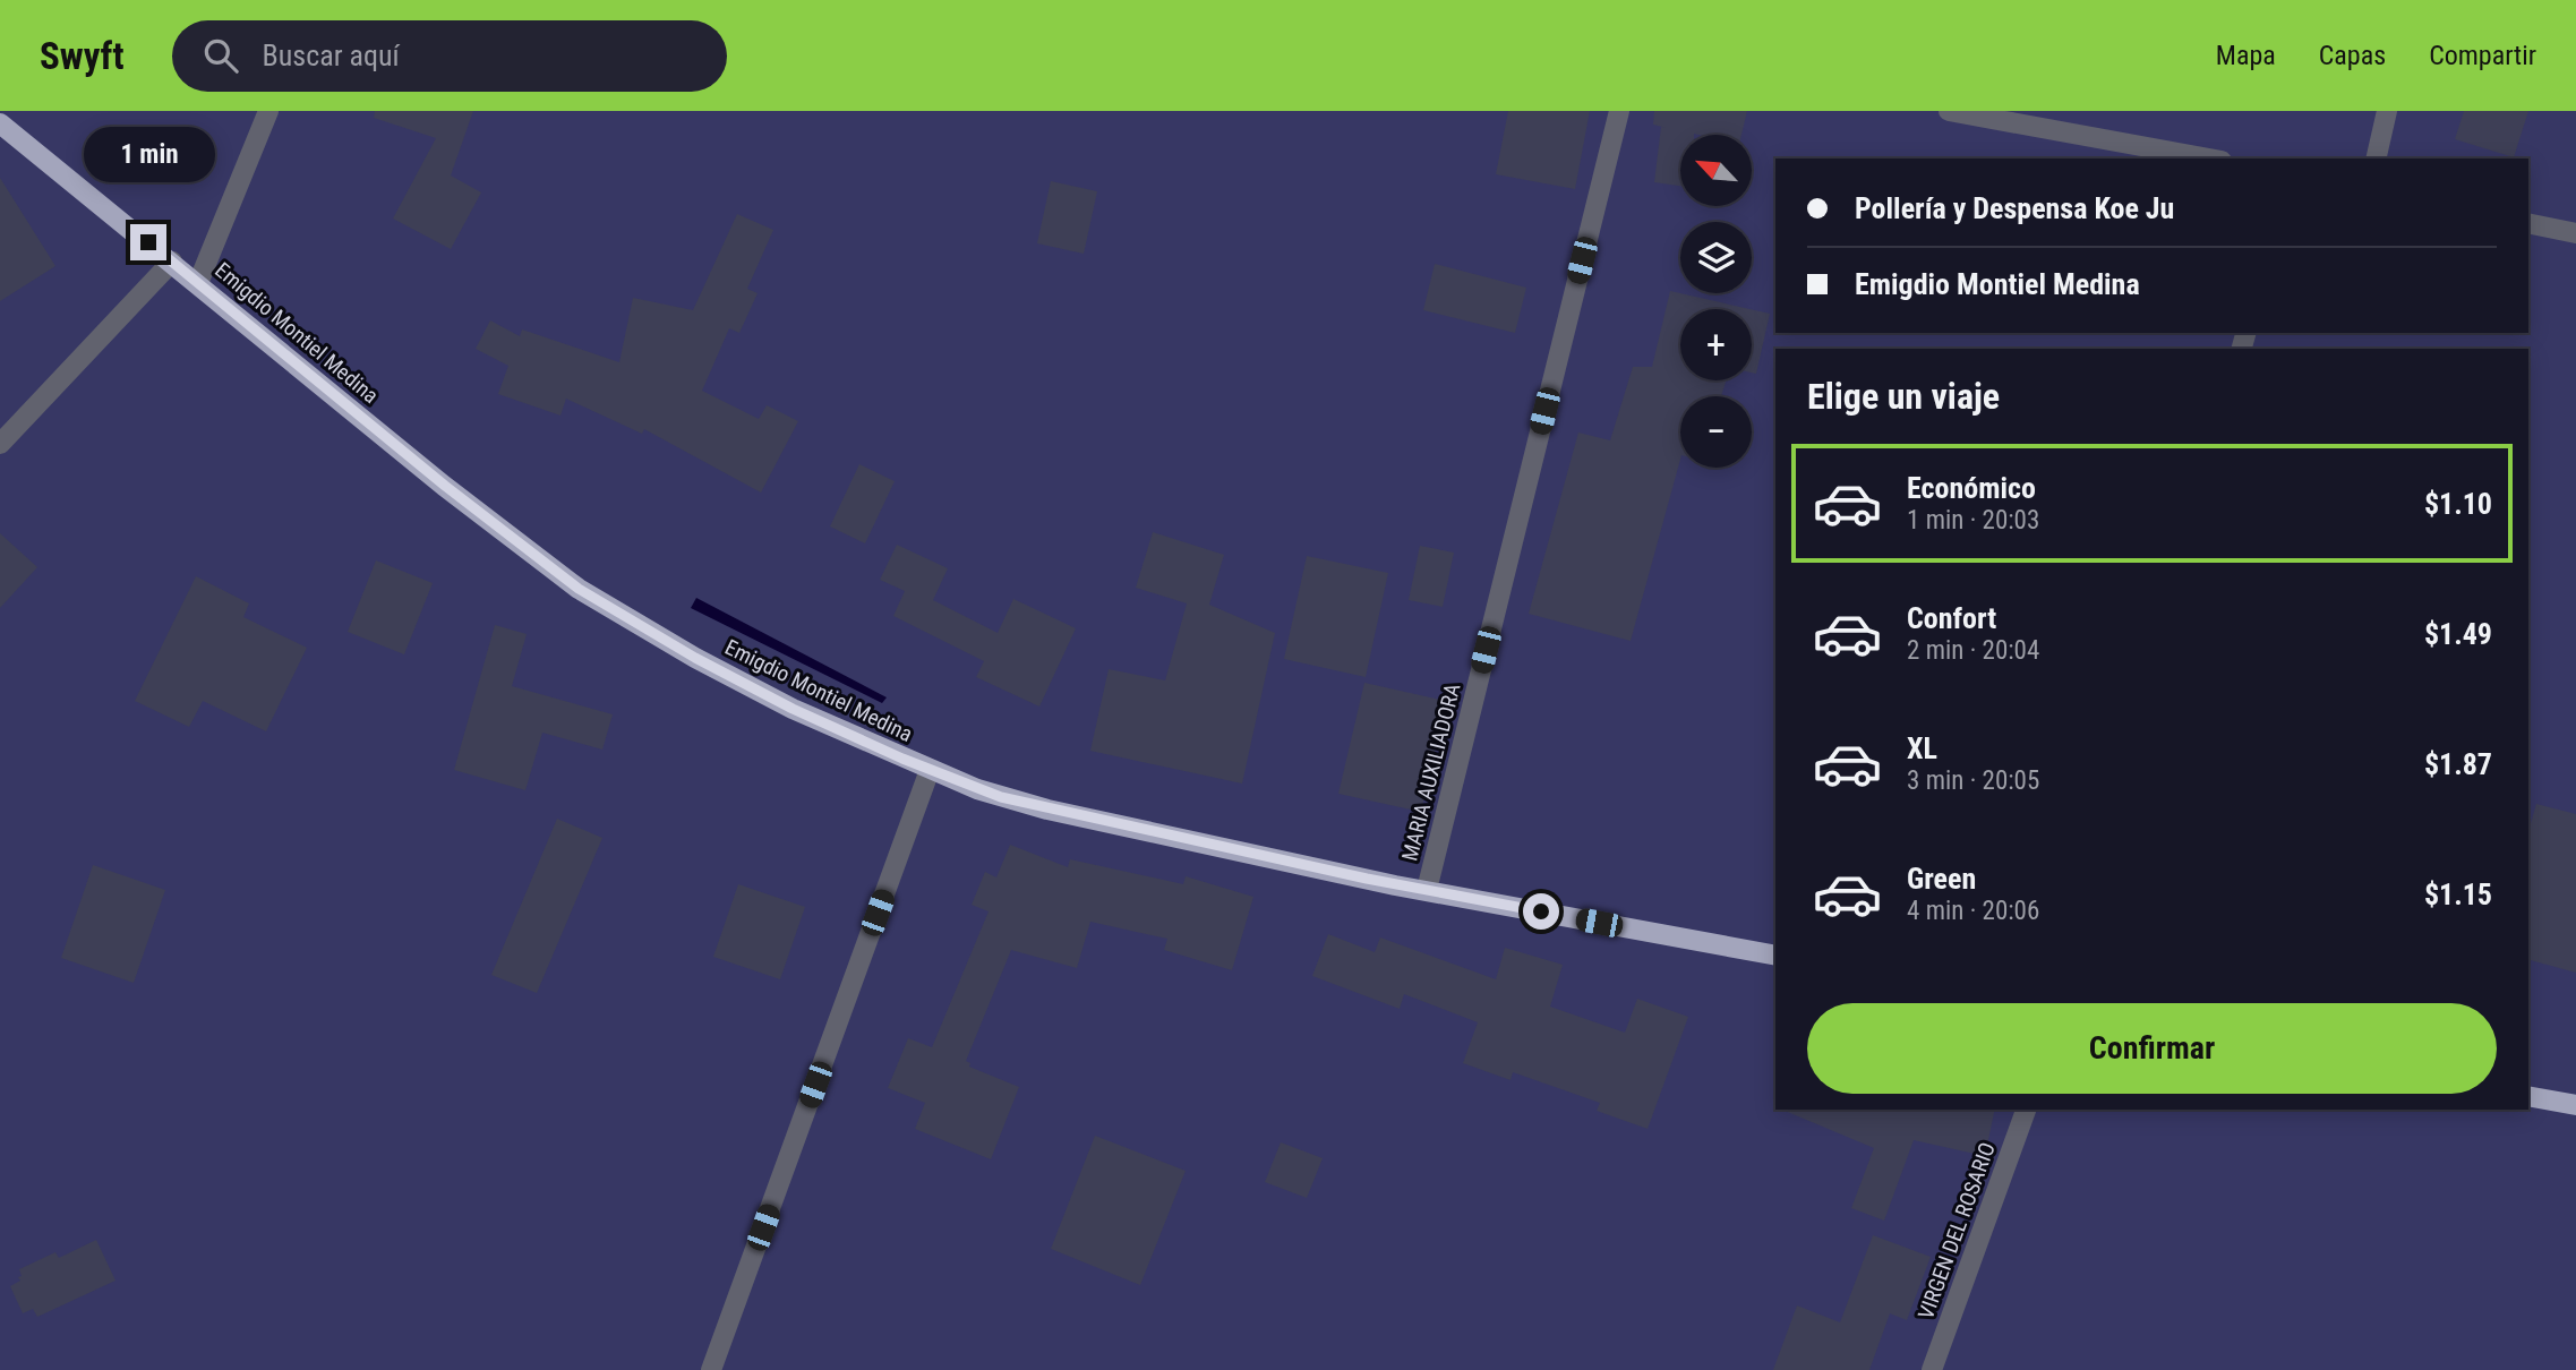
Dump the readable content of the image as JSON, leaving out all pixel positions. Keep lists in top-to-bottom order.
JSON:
{
  "streets": {
    "main road": ["Emigdio Montiel Medina"],
    "street": ["MARIA AUXILIADORA", "VIRGEN DEL ROSARIO"]
  },
  "crossings": [
    ["Emigdio Montiel Medina", "MARIA AUXILIADORA"]
  ],
  "north": "top left",
  "page": {
    "header": "Swyft",
    "search": "Buscar aquí",
    "nav": ["Mapa", "Capas", "Compartir"],
    "bubble": "1 min",
    "map_buttons": ["+", "−"],
    "banner": ["Pollería y Despensa Koe Ju", "Emigdio Montiel Medina"],
    "heading": "Elige un viaje",
    "list": [
      {
        "name": "Económico",
        "note": "1 min · 20:03",
        "value": "$1.10"
      },
      {
        "name": "Confort",
        "note": "2 min · 20:04",
        "value": "$1.49"
      },
      {
        "name": "XL",
        "note": "3 min · 20:05",
        "value": "$1.87"
      },
      {
        "name": "Green",
        "note": "4 min · 20:06",
        "value": "$1.15"
      }
    ],
    "buttons": "Confirmar"
  }
}
